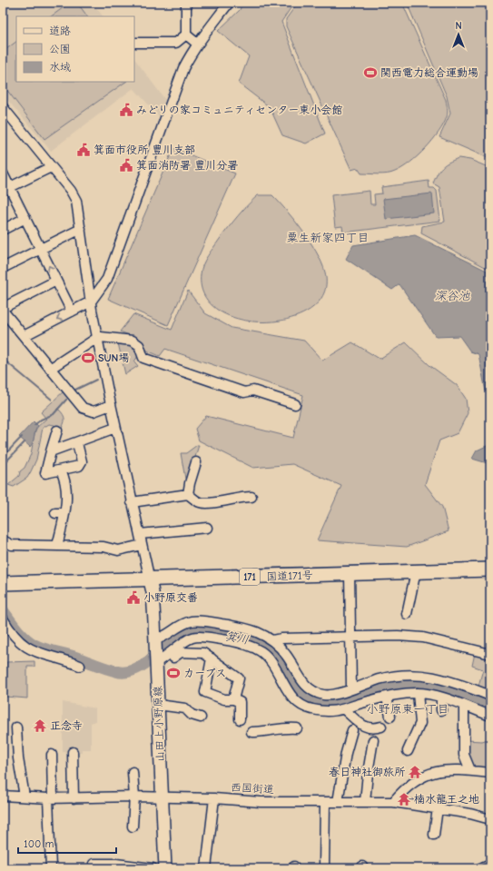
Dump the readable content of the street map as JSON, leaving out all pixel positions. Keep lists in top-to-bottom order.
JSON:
{
  "streets": {
    "highway": ["国道171号", "171"],
    "main road": ["山田上小野原線"],
    "street": ["西国街道"]
  },
  "crossings": [
    ["国道171号", "山田上小野原線"],
    ["山田上小野原線", "西国街道"]
  ],
  "districts": ["粟生新家四丁目", "小野原東一丁目"],
  "water": ["深谷池", "箕川"],
  "places": {
    "sports": ["関西電力総合運動場", "SUN場", "カーブス"],
    "public building": [
      "みどりの家コミュニティセンター東小会館",
      "箕面市役所 豊川支部",
      "箕面消防署 豊川分署",
      "小野原交番"
    ],
    "temple": ["正念寺", "春日神社御旅所", "楠水龍王之地"]
  },
  "legend": ["道路", "公園", "水域"],
  "scale_bar": "100 m",
  "north": "top"
}
